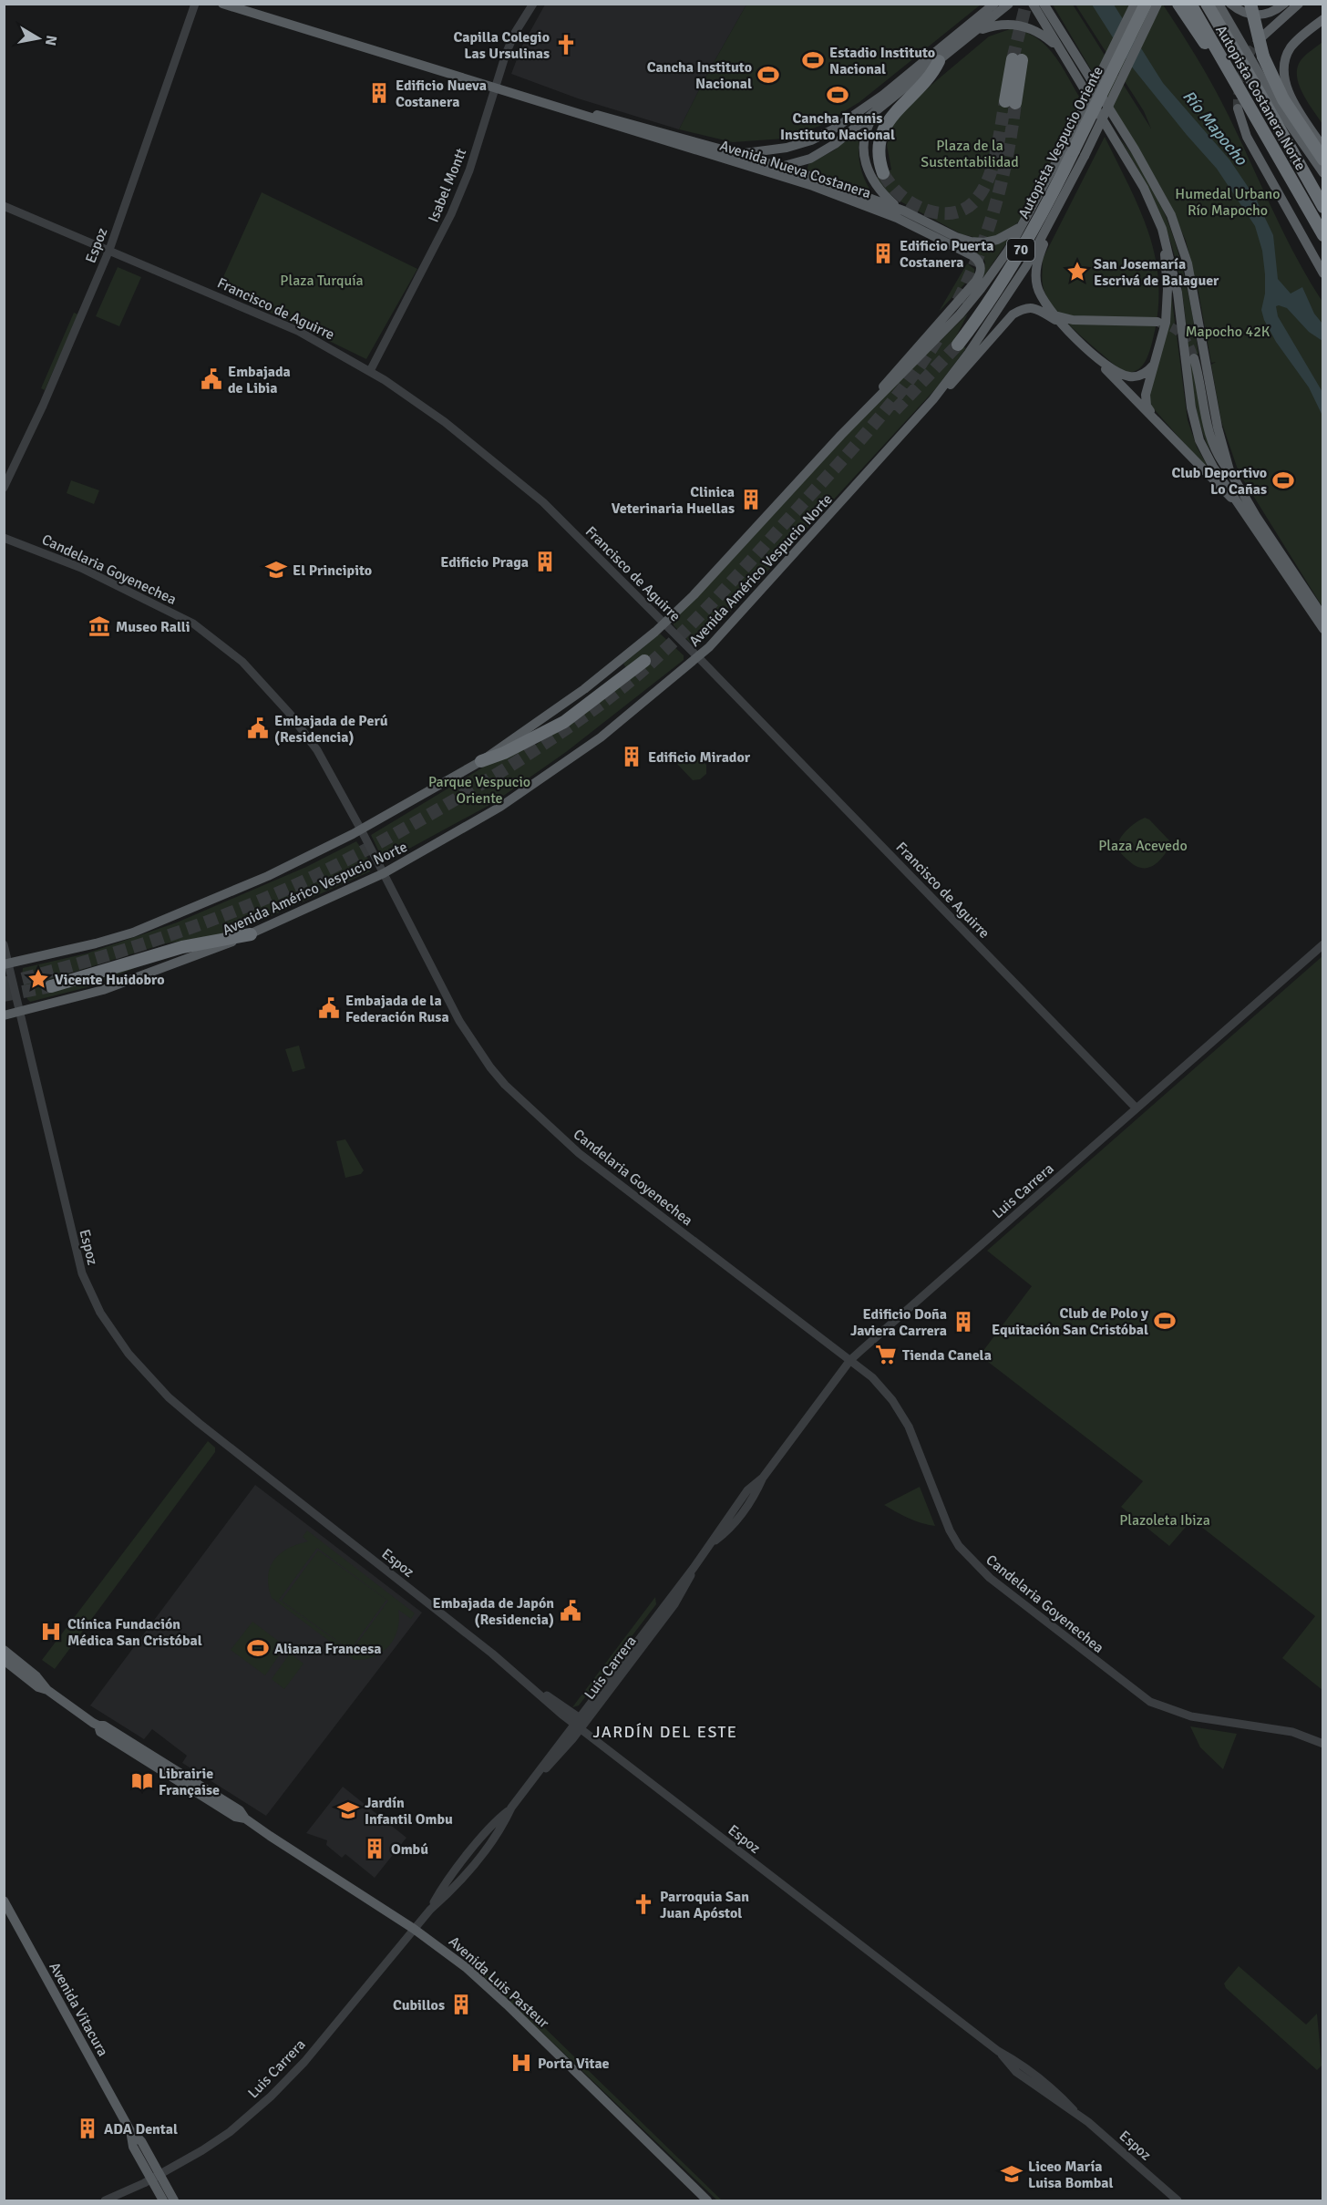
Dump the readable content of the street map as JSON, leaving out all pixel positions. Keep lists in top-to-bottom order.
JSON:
{
  "streets": {
    "highway": ["Autopista Costanera Norte", "Autopista Vespucio Oriente", "70"],
    "main road": [
      "Avenida Nueva Costanera",
      "Avenida Américo Vespucio Norte",
      "Avenida Luis Pasteur",
      "Avenida Vitacura"
    ],
    "street": [
      "Isabel Montt",
      "Espoz",
      "Francisco de Aguirre",
      "Candelaria Goyenechea",
      "Luis Carrera"
    ]
  },
  "crossings": [
    ["Autopista Vespucio Oriente", "Avenida Américo Vespucio Norte"],
    ["Avenida Nueva Costanera", "Isabel Montt"],
    ["Avenida Nueva Costanera", "Avenida Américo Vespucio Norte"],
    ["Isabel Montt", "Francisco de Aguirre"],
    ["Espoz", "Francisco de Aguirre"],
    ["Espoz", "Avenida Américo Vespucio Norte"],
    ["Espoz", "Luis Carrera"],
    ["Francisco de Aguirre", "Avenida Américo Vespucio Norte"],
    ["Francisco de Aguirre", "Luis Carrera"],
    ["Candelaria Goyenechea", "Avenida Américo Vespucio Norte"],
    ["Candelaria Goyenechea", "Luis Carrera"],
    ["Luis Carrera", "Avenida Luis Pasteur"],
    ["Luis Carrera", "Avenida Vitacura"]
  ],
  "districts": ["JARDÍN DEL ESTE"],
  "water": ["Río Mapocho"],
  "parks": [
    "Plaza de la Sustentabilidad",
    "Humedal Urbano Río Mapocho",
    "Plaza Turquía",
    "Mapocho 42K",
    "Parque Vespucio Oriente",
    "Plaza Acevedo",
    "Plazoleta Ibiza"
  ],
  "places": {
    "church": ["Capilla Colegio Las Ursulinas", "Parroquia San Juan Apóstol"],
    "sports": [
      "Estadio Instituto Nacional",
      "Cancha Instituto Nacional",
      "Cancha Tennis Instituto Nacional",
      "Club Deportivo Lo Cañas",
      "Club de Polo y Equitación San Cristóbal",
      "Alianza Francesa"
    ],
    "building": [
      "Edificio Nueva Costanera",
      "Edificio Puerta Costanera",
      "Clinica Veterinaria Huellas",
      "Edificio Praga",
      "Edificio Mirador",
      "Edificio Doña Javiera Carrera",
      "Ombú",
      "Cubillos",
      "ADA Dental"
    ],
    "place": ["San Josemaría Escrivá de Balaguer", "Vicente Huidobro"],
    "public building": [
      "Embajada de Libia",
      "Embajada de Perú (Residencia)",
      "Embajada de la Federación Rusa",
      "Embajada de Japón (Residencia)"
    ],
    "school or university": ["El Principito", "Jardín Infantil Ombu", "Liceo María Luisa Bombal"],
    "museum": ["Museo Ralli"],
    "supermarket": ["Tienda Canela"],
    "hospital": ["Clínica Fundación Médica San Cristóbal", "Porta Vitae"],
    "library": ["Librairie Française"]
  },
  "north": "right"
}
